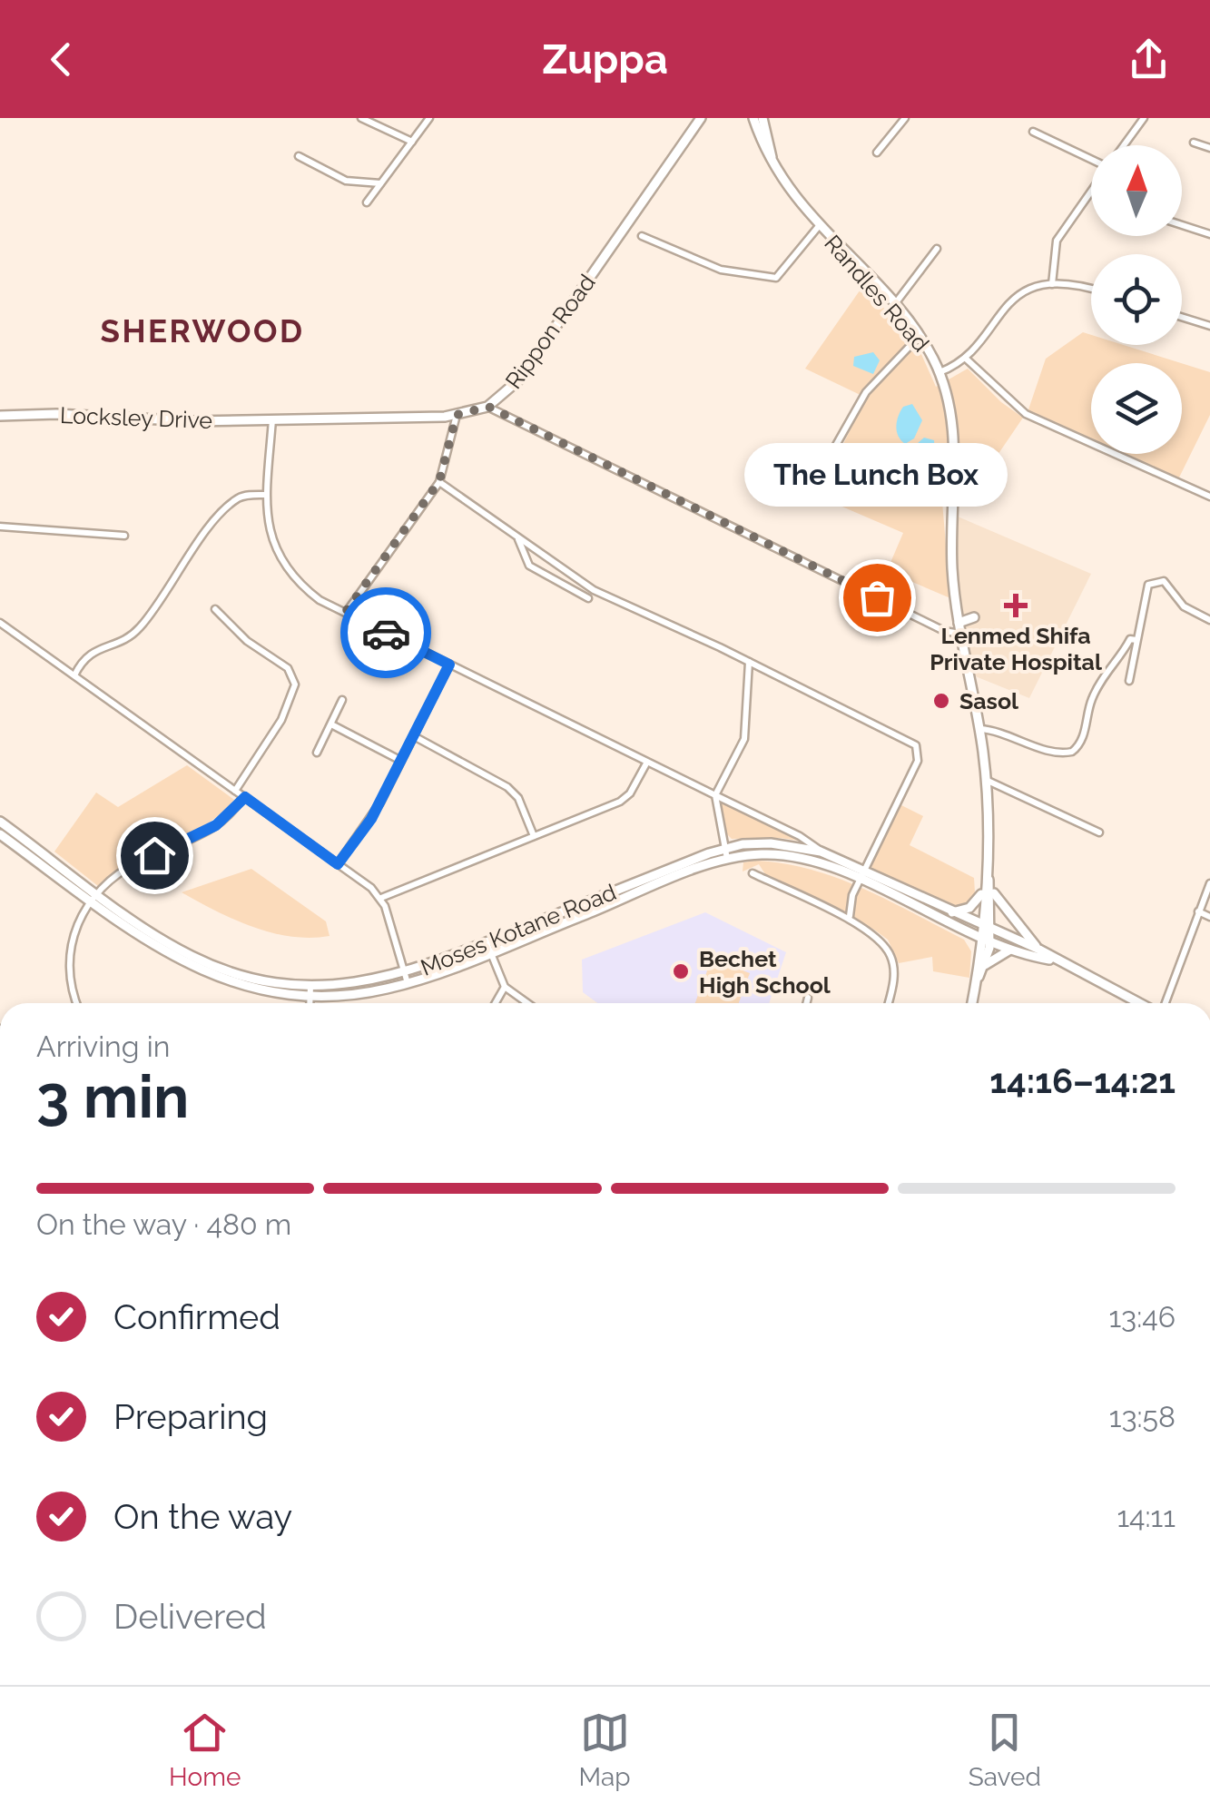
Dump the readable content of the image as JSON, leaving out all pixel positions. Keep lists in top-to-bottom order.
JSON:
{
  "streets": {
    "street": [
      "Randles Road",
      "Rippon Road",
      "Locksley Drive",
      "Moses Kotane Road"
    ]
  },
  "crossings": [
    ["Randles Road", "Moses Kotane Road"],
    ["Rippon Road", "Locksley Drive"]
  ],
  "districts": ["SHERWOOD"],
  "places": {
    "other": ["The Lunch Box", "Sasol", "Bechet High School"],
    "health": ["Lenmed Shifa Private Hospital"]
  },
  "north": "top",
  "page": {
    "header": "Zuppa",
    "bubble": "The Lunch Box",
    "heading": ["3 min", "Arriving in", "14:16–14:21"],
    "bar": "On the way · 480 m",
    "list": [
      ["Confirmed", "13:46"],
      ["Preparing", "13:58"],
      ["On the way", "14:11"],
      "Delivered"
    ],
    "tabs": ["Home", "Map", "Saved"]
  }
}
